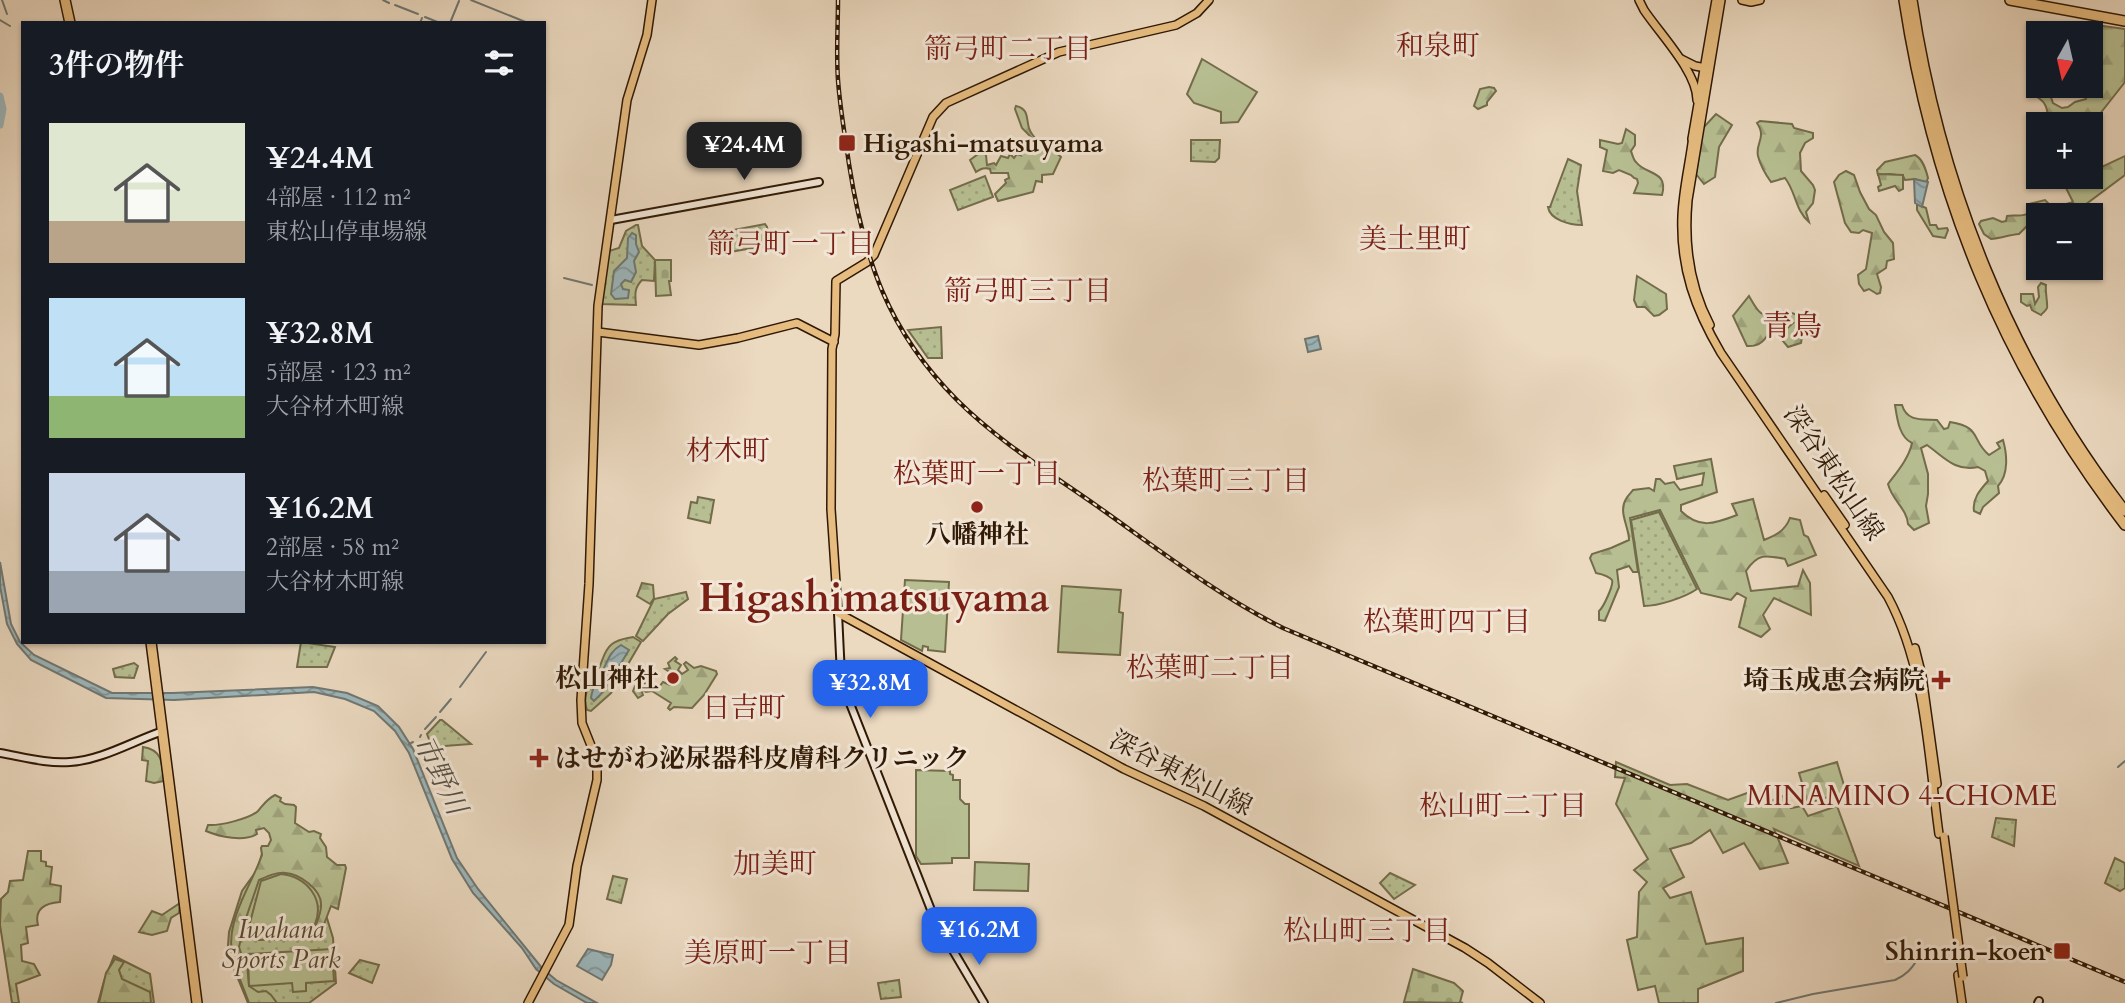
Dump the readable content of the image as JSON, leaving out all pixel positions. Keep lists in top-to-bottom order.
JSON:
{
  "streets": {
    "main road": ["深谷東松山線"]
  },
  "districts": [
    "和泉町",
    "箭弓町二丁目",
    "美土里町",
    "箭弓町一丁目",
    "箭弓町三丁目",
    "青鳥",
    "材木町",
    "松葉町一丁目",
    "松葉町三丁目",
    "Higashimatsuyama",
    "松葉町四丁目",
    "松葉町二丁目",
    "日吉町",
    "MINAMINO 4-CHOME",
    "松山町二丁目",
    "加美町",
    "松山町三丁目",
    "美原町一丁目"
  ],
  "water": ["市野川"],
  "parks": ["Iwahana Sports Park"],
  "places": {
    "transit": ["Higashi-matsuyama", "Shinrin-koen"],
    "other": ["八幡神社", "松山神社"],
    "health": ["埼玉成恵会病院", "はせがわ泌尿器科皮膚科クリニック"]
  },
  "north": "bottom",
  "page": {
    "map_buttons": ["+", "−"],
    "heading": "3件の物件",
    "list": [
      {
        "name": "¥24.4M",
        "note": "4部屋 · 112 m² · 東松山停車場線"
      },
      {
        "name": "¥32.8M",
        "note": "5部屋 · 123 m² · 大谷材木町線"
      },
      {
        "name": "¥16.2M",
        "note": "2部屋 · 58 m² · 大谷材木町線"
      }
    ],
    "price": ["¥24.4M", "¥32.8M", "¥16.2M"]
  }
}
